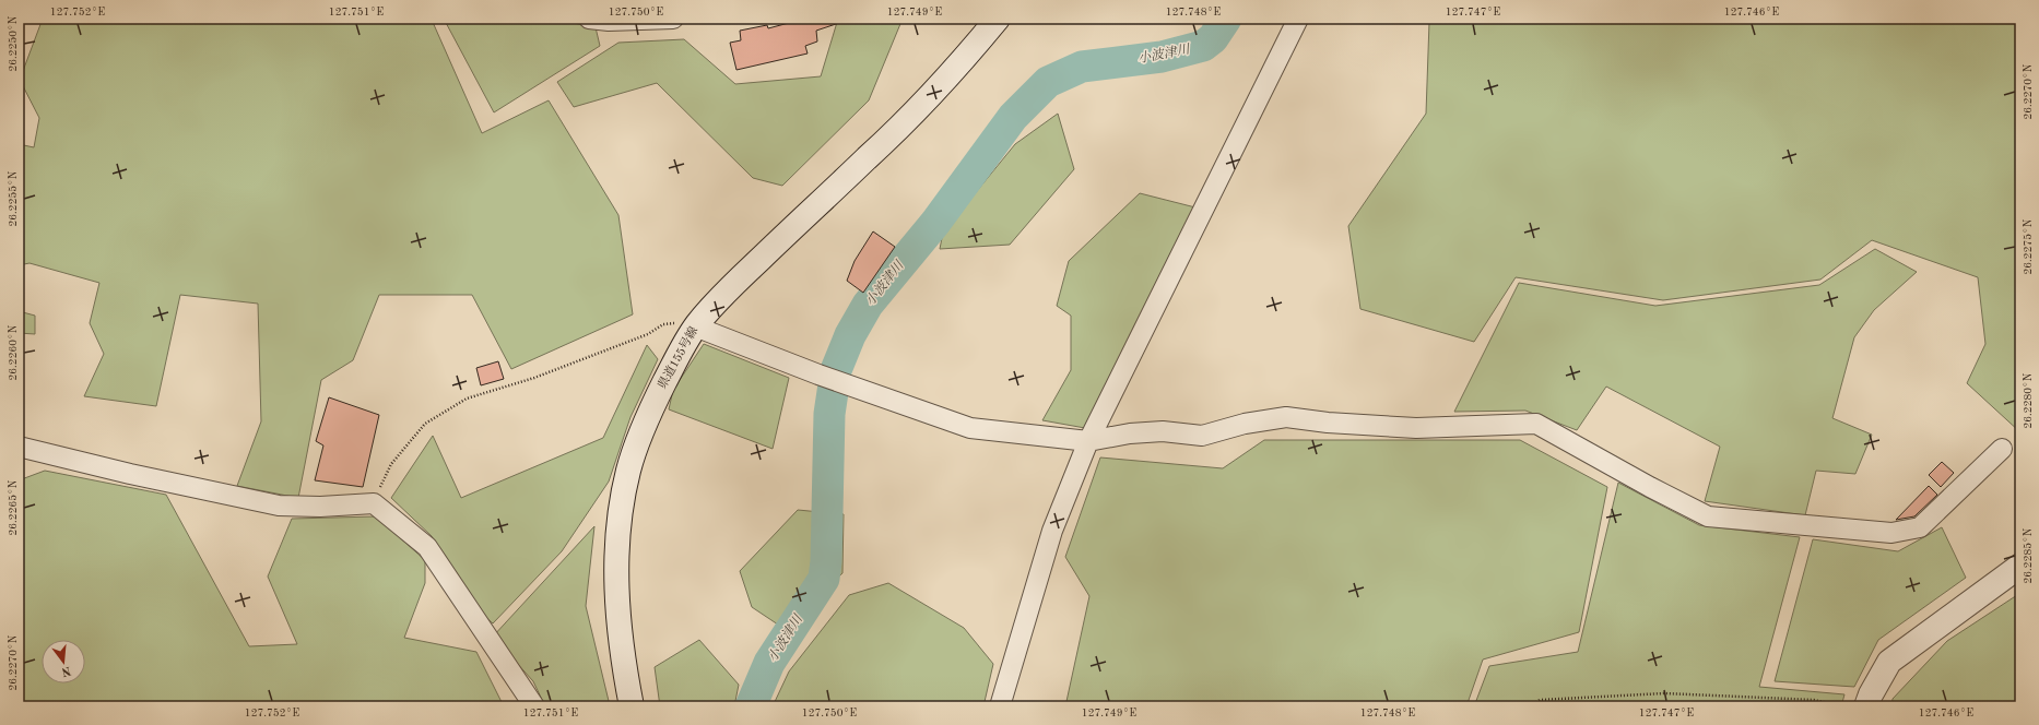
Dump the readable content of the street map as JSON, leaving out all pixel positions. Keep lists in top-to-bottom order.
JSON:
{
  "streets": {
    "main road": ["県道155号線"]
  },
  "water": ["小波津川"],
  "north": "bottom",
  "coordinates": [
    "127.752°E",
    "127.751°E",
    "127.750°E",
    "127.749°E",
    "127.748°E",
    "127.747°E",
    "127.746°E",
    "26.2250°N",
    "26.2270°N",
    "26.2255°N",
    "26.2275°N",
    "26.2260°N",
    "26.2280°N",
    "26.2265°N",
    "26.2285°N"
  ]
}
